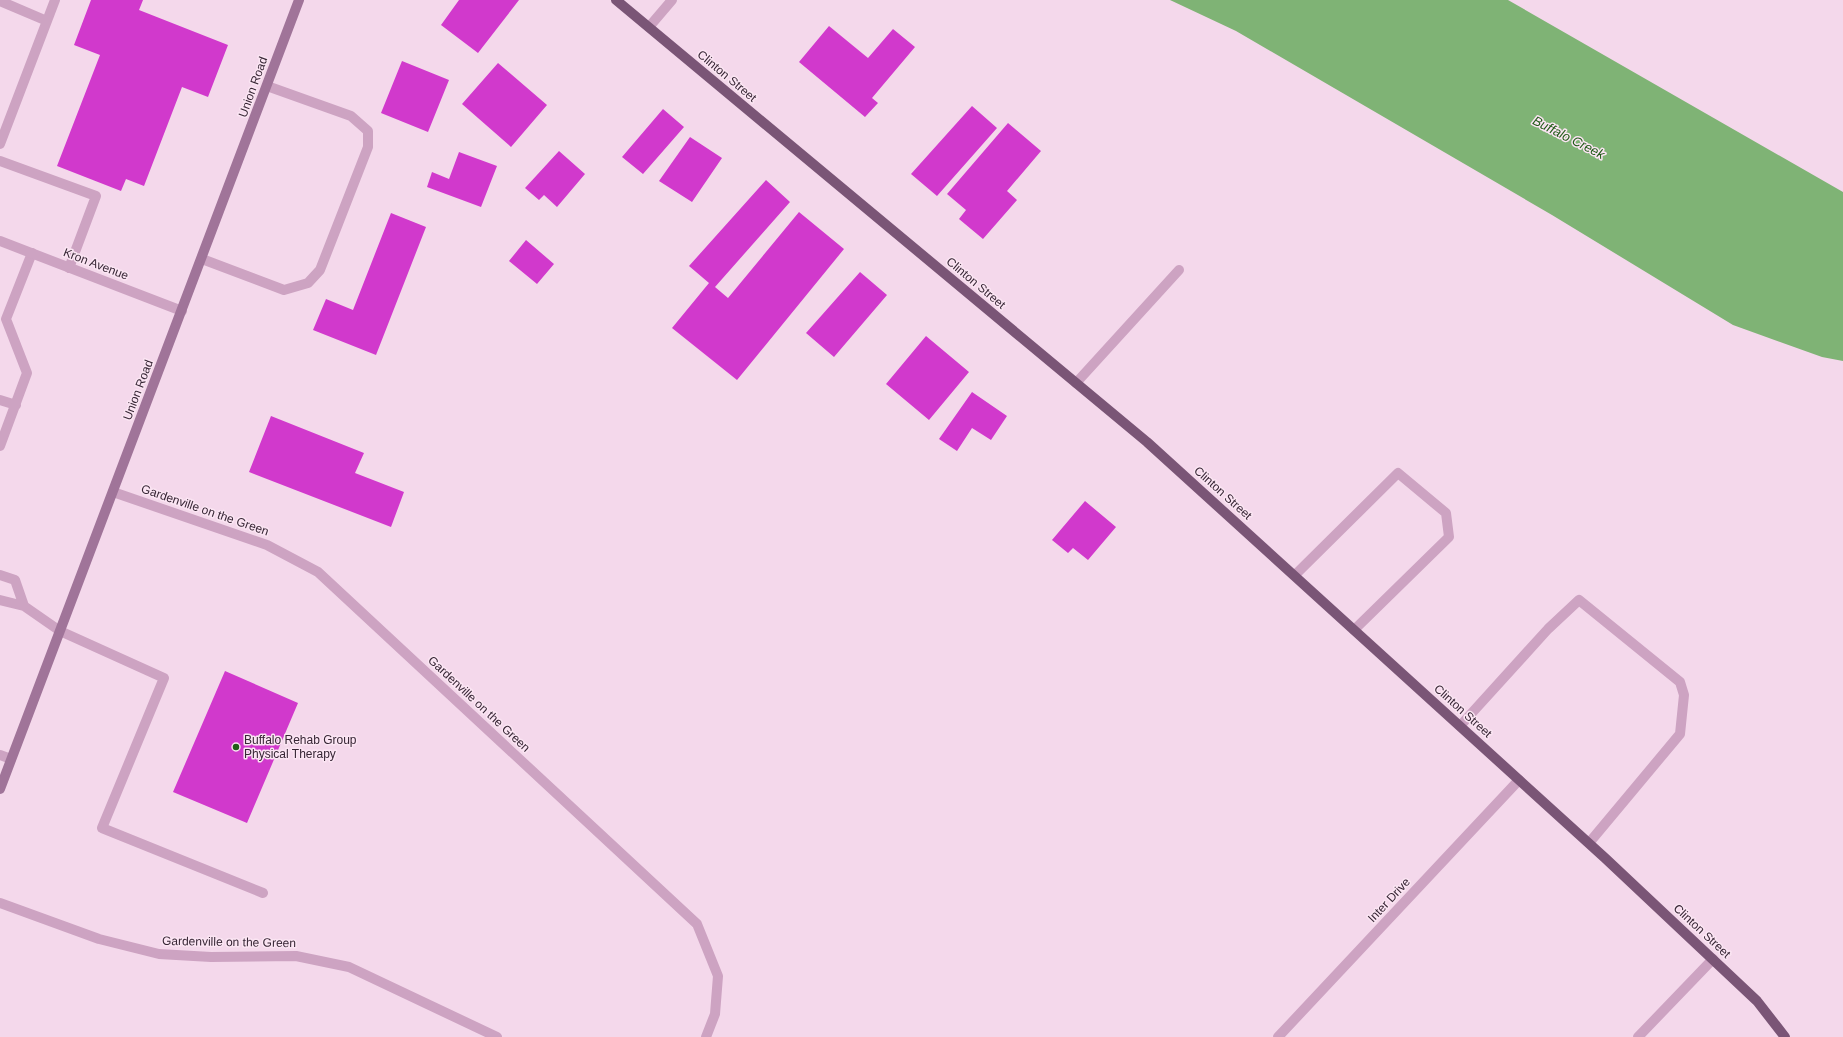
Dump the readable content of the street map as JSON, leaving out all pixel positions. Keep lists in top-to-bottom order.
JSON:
{
  "streets": {
    "main road": ["Clinton Street", "Union Road"],
    "street": ["Kron Avenue", "Gardenville on the Green", "Inter Drive"]
  },
  "crossings": [
    ["Clinton Street", "Inter Drive"],
    ["Union Road", "Kron Avenue"],
    ["Union Road", "Gardenville on the Green"]
  ],
  "water": ["Buffalo Creek"],
  "places": ["Buffalo Rehab Group Physical Therapy"]
}
